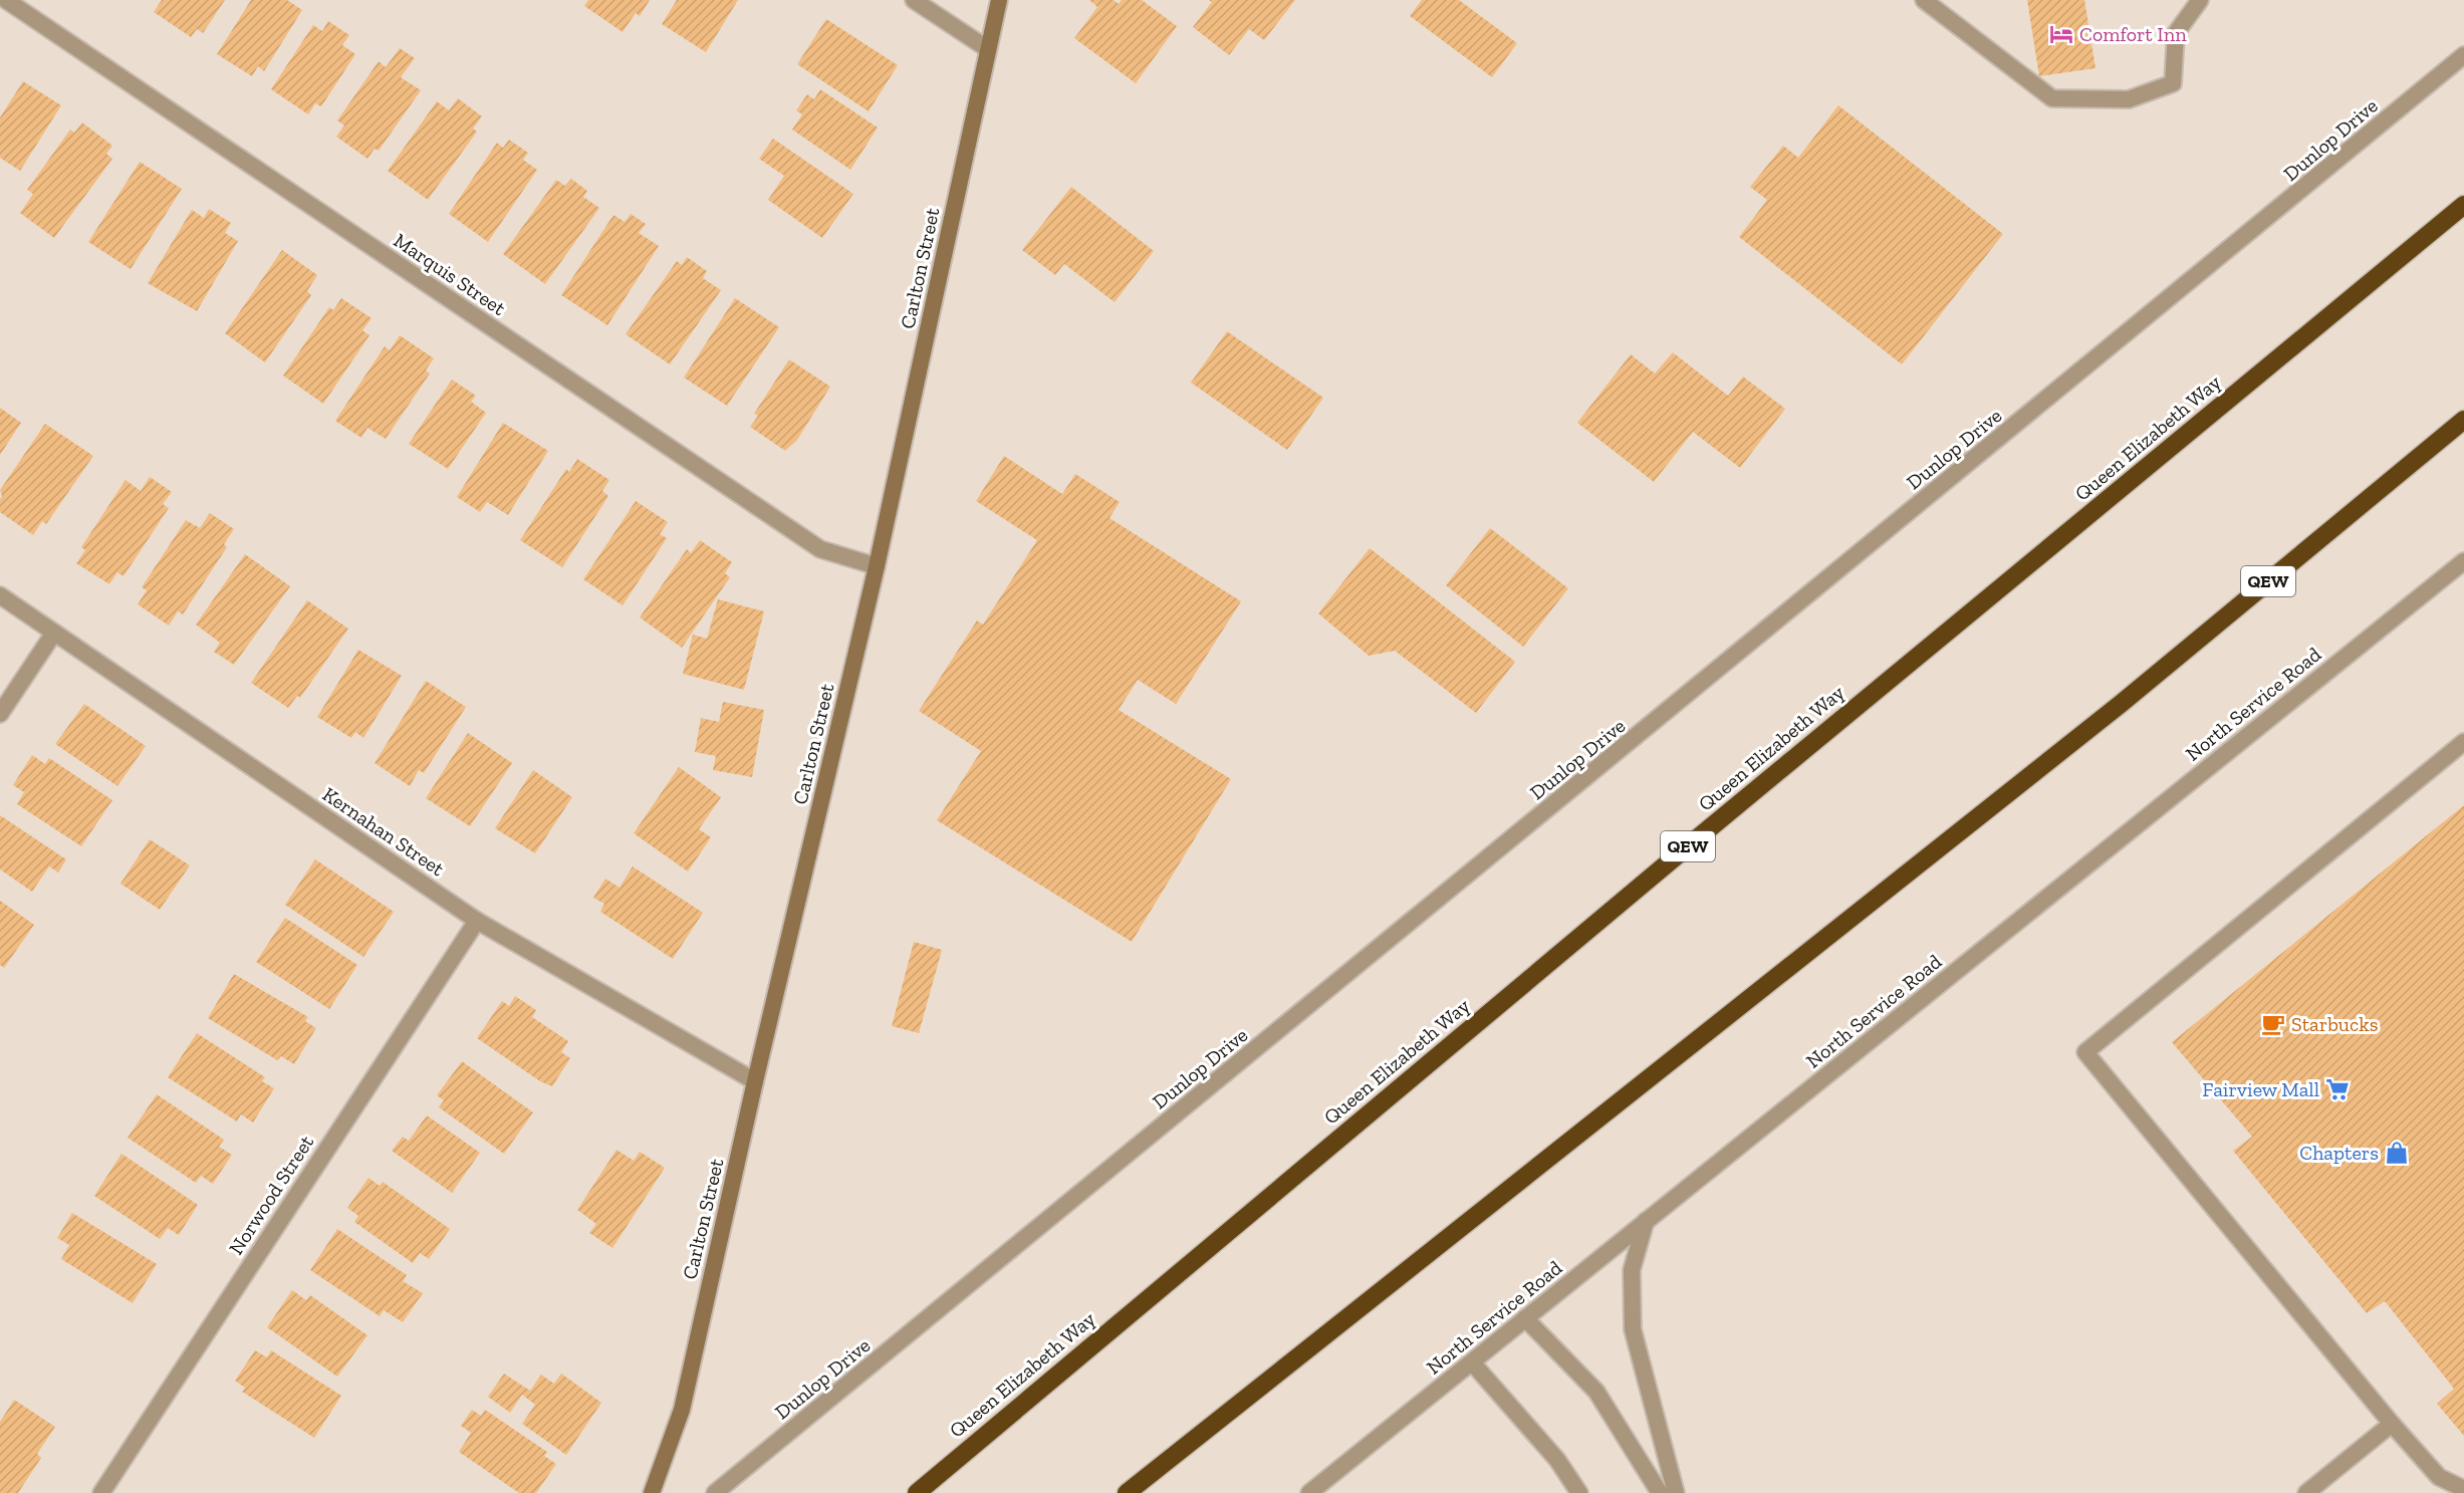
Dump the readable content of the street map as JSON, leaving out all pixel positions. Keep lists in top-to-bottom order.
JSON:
{
  "streets": {
    "highway": ["Queen Elizabeth Way", "QEW"],
    "main road": ["Carlton Street"],
    "street": [
      "Dunlop Drive",
      "Marquis Street",
      "North Service Road",
      "Kernahan Street",
      "Norwood Street"
    ]
  },
  "crossings": [
    ["Carlton Street", "Marquis Street"],
    ["Carlton Street", "Kernahan Street"],
    ["Kernahan Street", "Norwood Street"]
  ],
  "places": {
    "hotel": ["Comfort Inn"],
    "cafe": ["Starbucks"],
    "supermarket": ["Fairview Mall"],
    "shop": ["Chapters"]
  }
}
